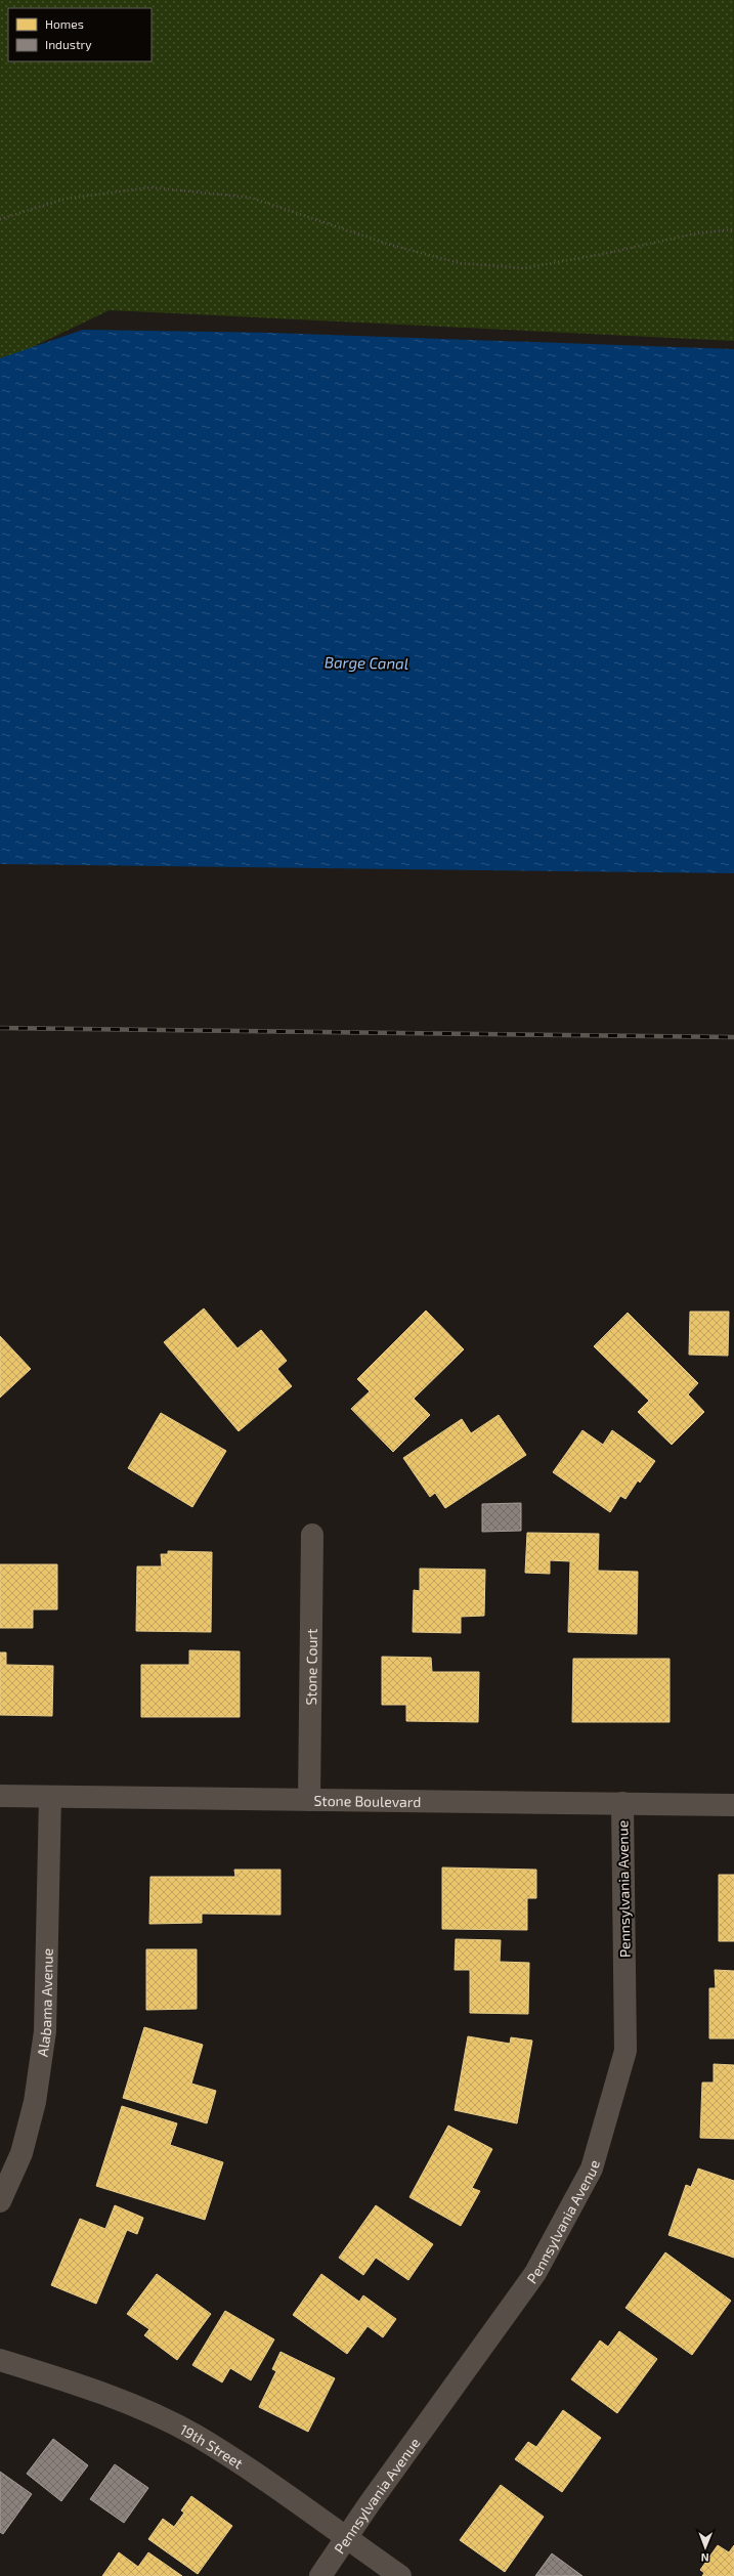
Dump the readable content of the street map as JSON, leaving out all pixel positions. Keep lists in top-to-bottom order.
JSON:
{
  "streets": {
    "street": [
      "Stone Court",
      "Stone Boulevard",
      "Pennsylvania Avenue",
      "Alabama Avenue",
      "19th Street"
    ]
  },
  "crossings": [
    ["Stone Court", "Stone Boulevard"],
    ["Stone Boulevard", "Pennsylvania Avenue"],
    ["Stone Boulevard", "Alabama Avenue"],
    ["Pennsylvania Avenue", "19th Street"]
  ],
  "water": ["Barge Canal"],
  "legend": ["Homes", "Industry"],
  "north": "bottom"
}
